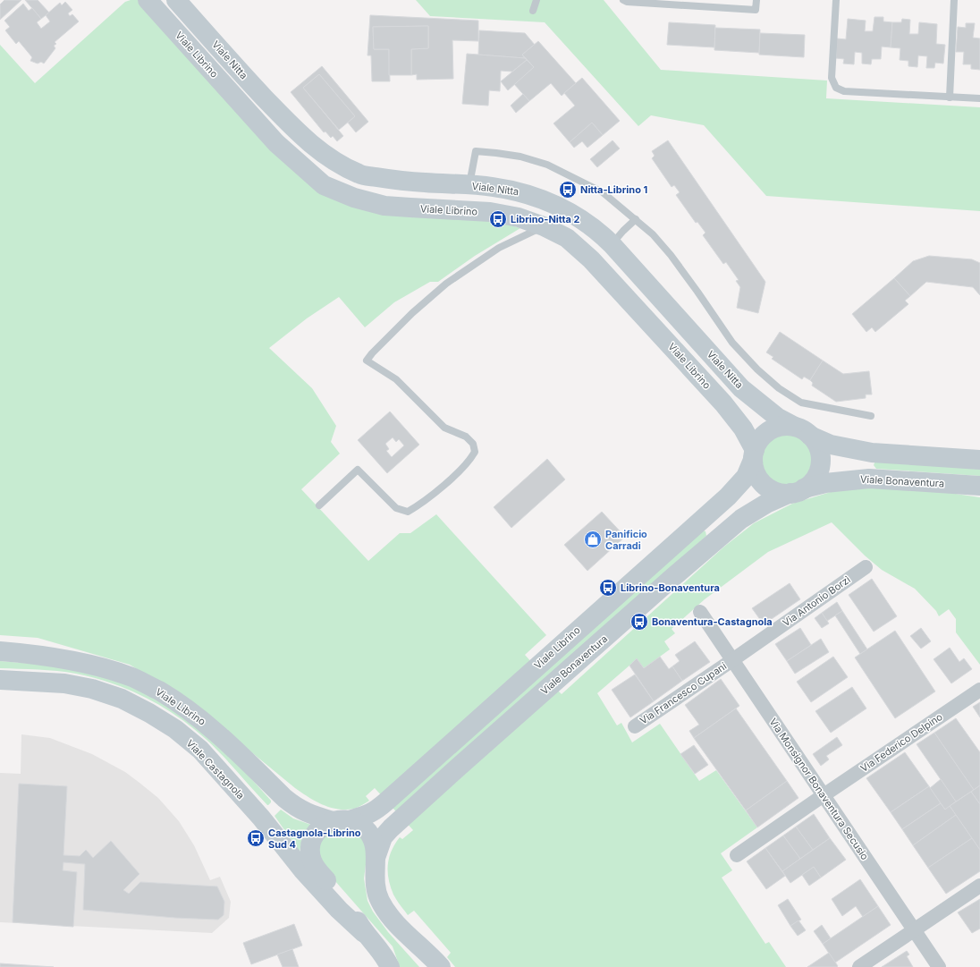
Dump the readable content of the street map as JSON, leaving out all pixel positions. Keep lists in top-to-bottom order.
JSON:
{
  "streets": {
    "main road": [
      "Viale Librino",
      "Viale Nitta",
      "Viale Bonaventura",
      "Viale Castagnola"
    ],
    "street": [
      "Via Antonio Borzì",
      "Via Francesco Cupani",
      "Via Federico Delpino",
      "Via Monsignor Bonaventura Secusio"
    ]
  },
  "crossings": [
    ["Viale Librino", "Viale Nitta"],
    ["Viale Librino", "Viale Bonaventura"],
    ["Viale Nitta", "Viale Bonaventura"],
    ["Via Antonio Borzì", "Via Francesco Cupani"],
    ["Via Antonio Borzì", "Via Monsignor Bonaventura Secusio"],
    ["Via Francesco Cupani", "Via Monsignor Bonaventura Secusio"],
    ["Via Federico Delpino", "Via Monsignor Bonaventura Secusio"]
  ],
  "places": {
    "bus stop": [
      "Nitta-Librino 1",
      "Librino-Nitta 2",
      "Librino-Bonaventura",
      "Bonaventura-Castagnola",
      "Castagnola-Librino Sud 4"
    ],
    "shop": ["Panificio Carradi"]
  }
}
